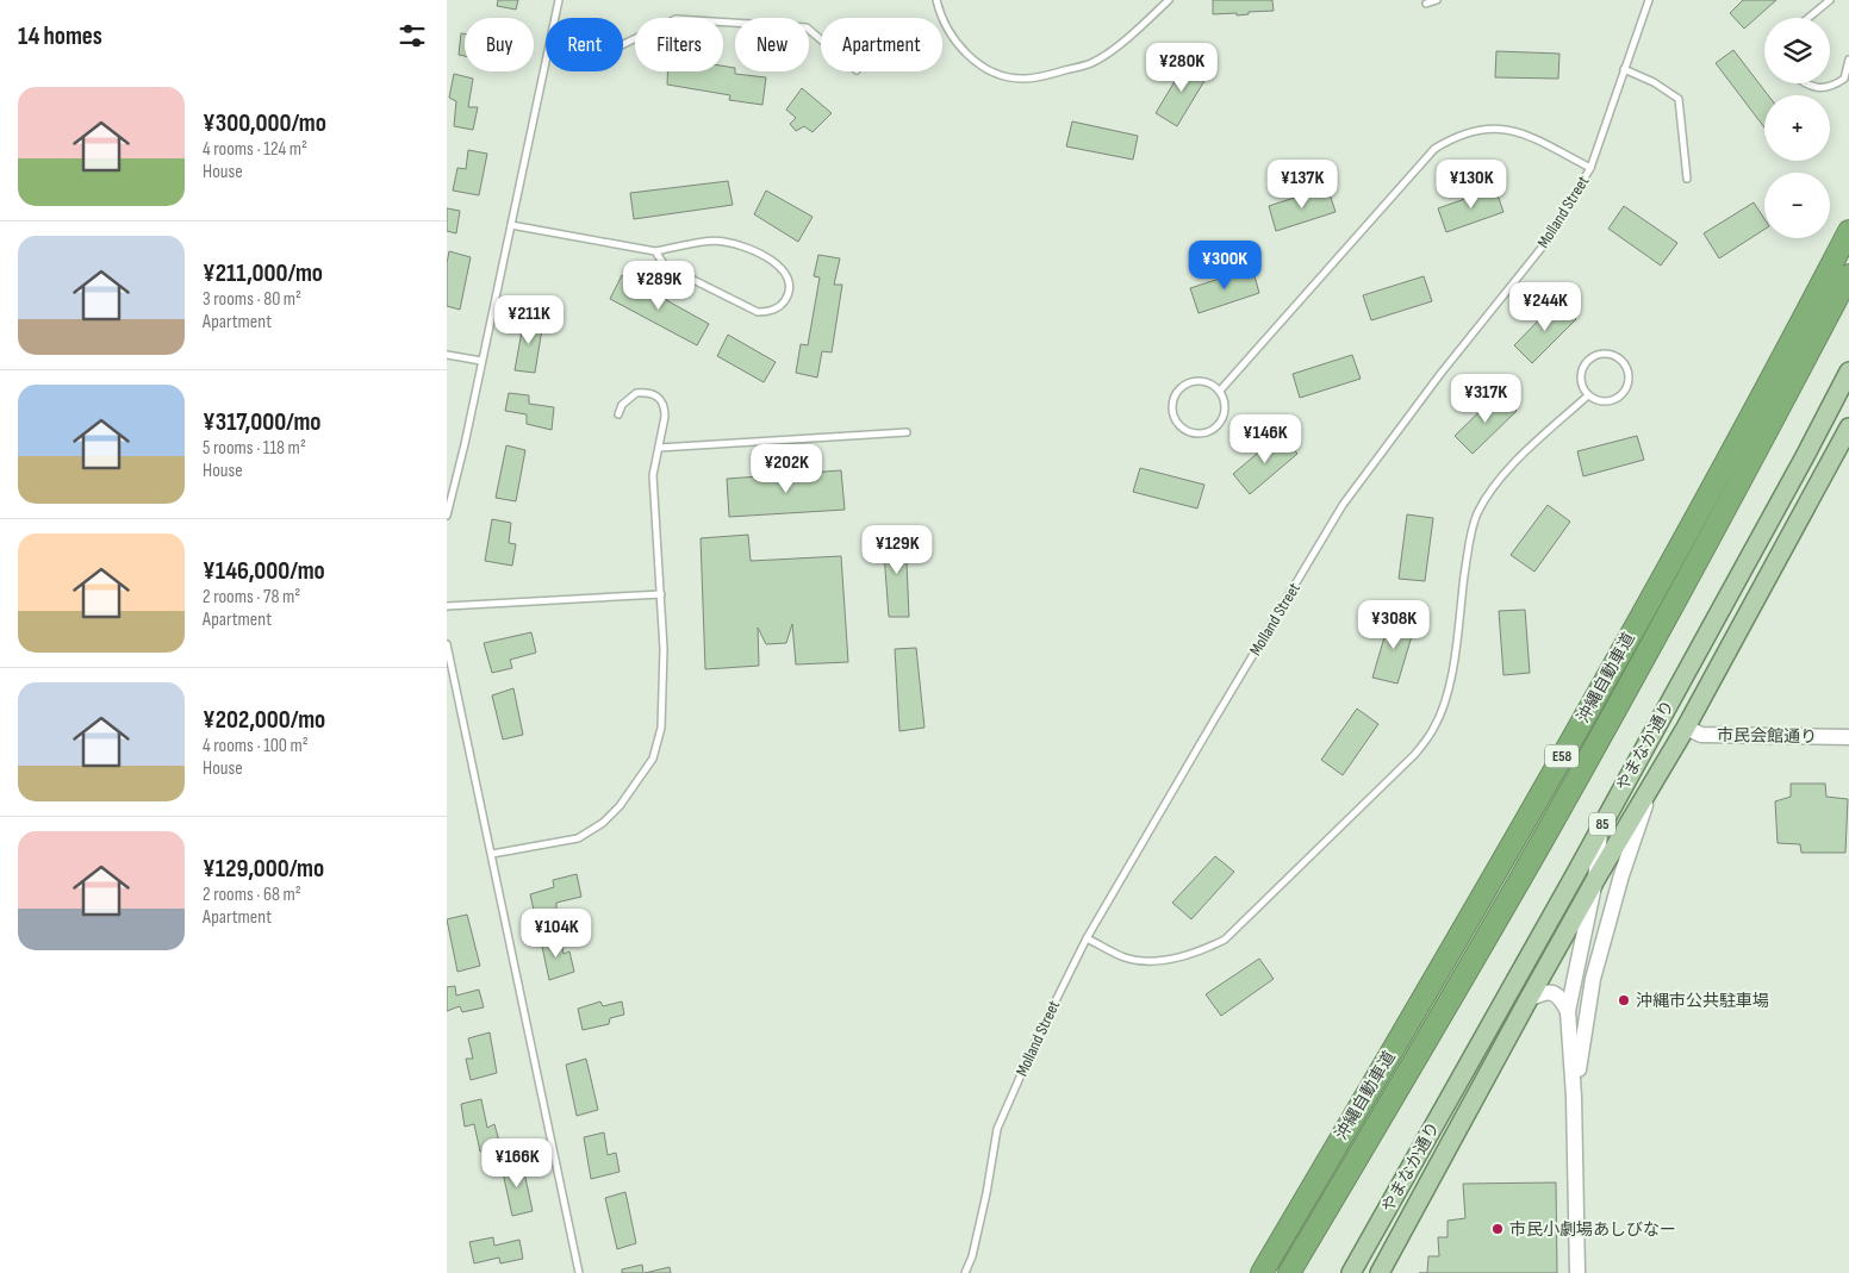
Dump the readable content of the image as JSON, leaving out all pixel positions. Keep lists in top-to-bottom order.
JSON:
{
  "streets": {
    "highway": ["沖縄自動車道", "E58"],
    "main road": ["やまなか通り", "85"],
    "street": ["市民会館通り"],
    "lane": ["Molland Street"]
  },
  "crossings": [
    ["市民会館通り", "やまなか通り"]
  ],
  "places": ["沖縄市公共駐車場", "市民小劇場あしびなー"],
  "page": {
    "heading": "14 homes",
    "map_buttons": ["+", "−"],
    "chip": [
      "Buy",
      "Rent",
      "Filters",
      "New",
      "Apartment"
    ],
    "price": [
      "¥280K",
      "¥137K",
      "¥130K",
      "¥300K",
      "¥289K",
      "¥244K",
      "¥211K",
      "¥317K",
      "¥146K",
      "¥202K",
      "¥129K",
      "¥308K",
      "¥104K",
      "¥166K"
    ],
    "list": [
      {
        "name": "¥300,000/mo",
        "note": "4 rooms · 124 m² · House"
      },
      {
        "name": "¥211,000/mo",
        "note": "3 rooms · 80 m² · Apartment"
      },
      {
        "name": "¥317,000/mo",
        "note": "5 rooms · 118 m² · House"
      },
      {
        "name": "¥146,000/mo",
        "note": "2 rooms · 78 m² · Apartment"
      },
      {
        "name": "¥202,000/mo",
        "note": "4 rooms · 100 m² · House"
      },
      {
        "name": "¥129,000/mo",
        "note": "2 rooms · 68 m² · Apartment"
      }
    ]
  }
}
